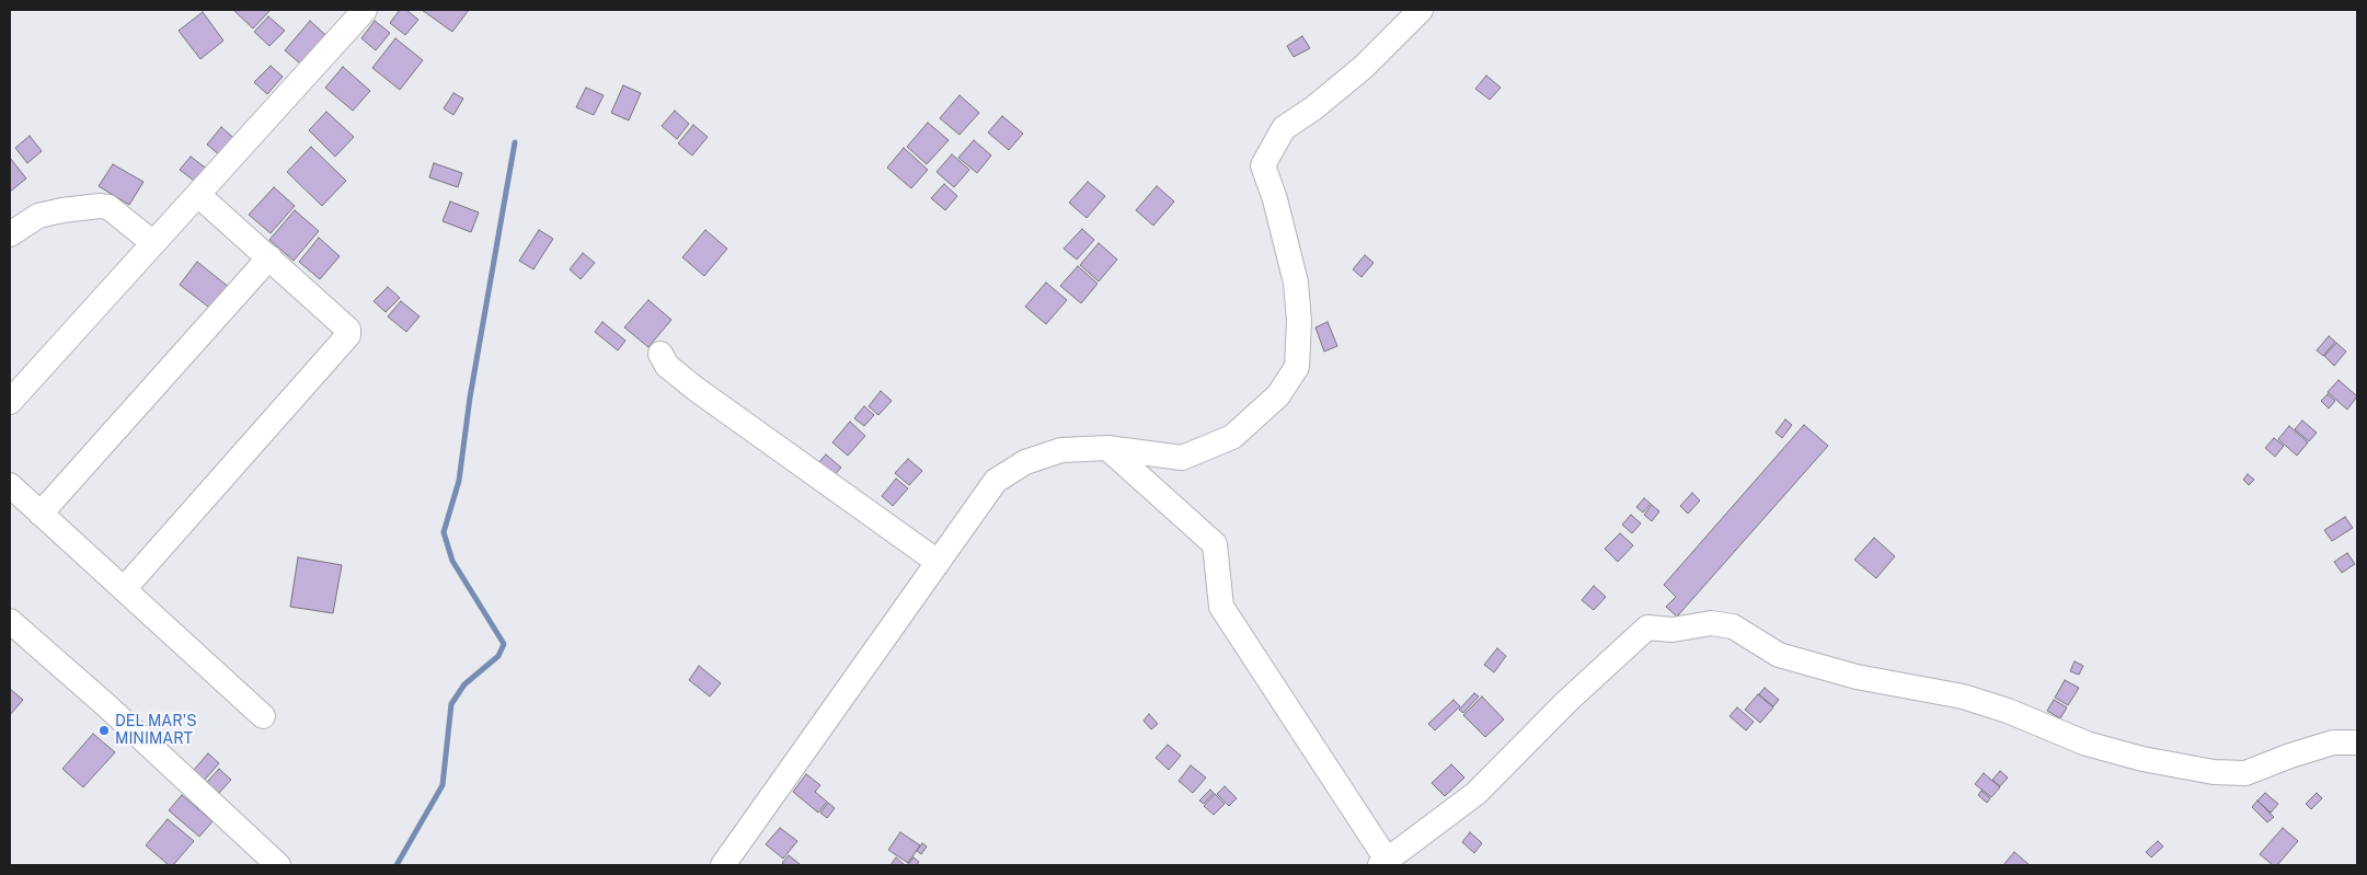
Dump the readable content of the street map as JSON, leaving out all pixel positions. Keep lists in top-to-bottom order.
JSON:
{
  "places": ["DEL MAR'S MINIMART"]
}
